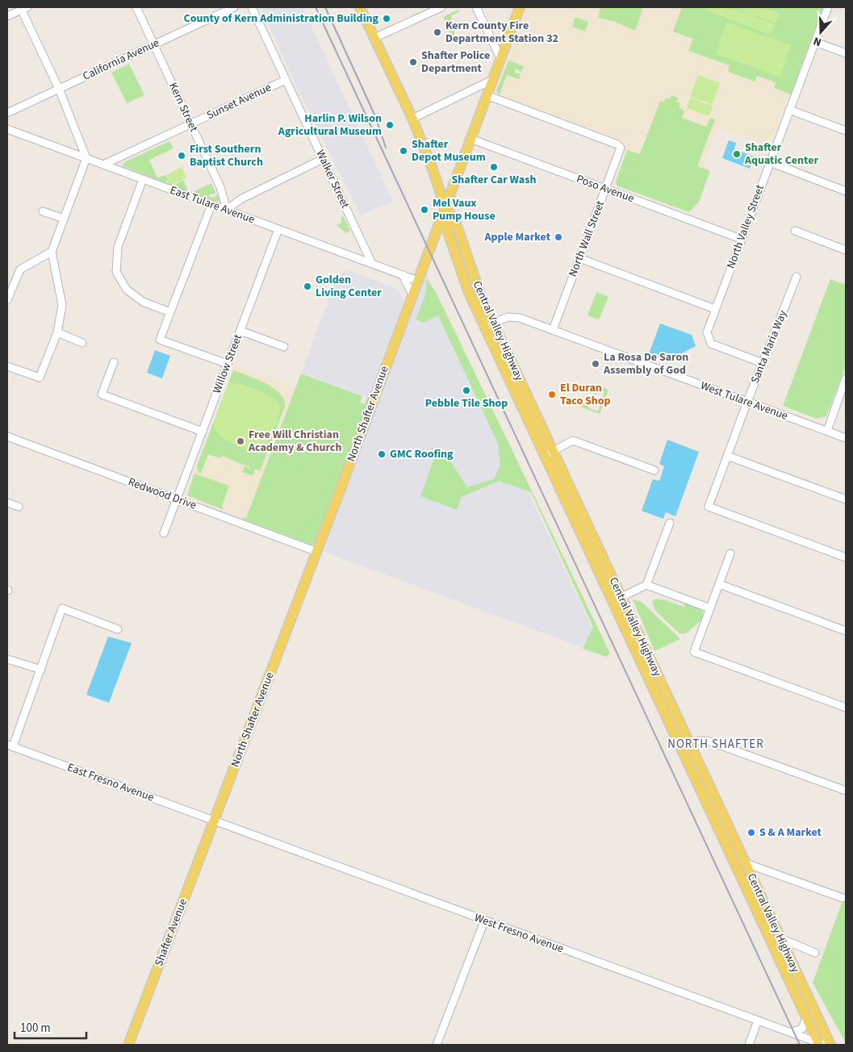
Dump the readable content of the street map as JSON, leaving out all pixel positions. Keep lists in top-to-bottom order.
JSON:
{
  "streets": {
    "main road": ["Central Valley Highway", "North Shafter Avenue", "Shafter Avenue"],
    "street": [
      "California Avenue",
      "Sunset Avenue",
      "Kern Street",
      "Walker Street",
      "Poso Avenue",
      "East Tulare Avenue",
      "North Valley Street",
      "North Wall Street",
      "Santa Maria Way",
      "Willow Street",
      "West Tulare Avenue",
      "Redwood Drive",
      "East Fresno Avenue",
      "West Fresno Avenue"
    ]
  },
  "crossings": [
    ["California Avenue", "Kern Street"],
    ["Sunset Avenue", "Kern Street"],
    ["Sunset Avenue", "Walker Street"],
    ["Sunset Avenue", "East Tulare Avenue"],
    ["Kern Street", "East Tulare Avenue"],
    ["Walker Street", "East Tulare Avenue"],
    ["Poso Avenue", "North Valley Street"],
    ["Poso Avenue", "North Wall Street"],
    ["Poso Avenue", "North Shafter Avenue"],
    ["East Tulare Avenue", "Willow Street"],
    ["East Tulare Avenue", "North Shafter Avenue"],
    ["North Valley Street", "Santa Maria Way"],
    ["North Wall Street", "West Tulare Avenue"],
    ["North Wall Street", "North Shafter Avenue"],
    ["Central Valley Highway", "West Tulare Avenue"],
    ["Central Valley Highway", "North Shafter Avenue"],
    ["Central Valley Highway", "West Fresno Avenue"],
    ["Santa Maria Way", "West Tulare Avenue"],
    ["Willow Street", "Redwood Drive"],
    ["North Shafter Avenue", "Redwood Drive"],
    ["North Shafter Avenue", "East Fresno Avenue"],
    ["North Shafter Avenue", "Shafter Avenue"],
    ["North Shafter Avenue", "West Fresno Avenue"],
    ["East Fresno Avenue", "Shafter Avenue"],
    ["East Fresno Avenue", "West Fresno Avenue"],
    ["Shafter Avenue", "West Fresno Avenue"]
  ],
  "districts": ["NORTH SHAFTER"],
  "places": [
    "County of Kern Administration Building",
    "Kern County Fire Department Station 32",
    "Shafter Police Department",
    "Harlin P. Wilson Agricultural Museum",
    "Shafter Depot Museum",
    "Shafter Aquatic Center",
    "First Southern Baptist Church",
    "Shafter Car Wash",
    "Mel Vaux Pump House",
    "Apple Market",
    "Golden Living Center",
    "La Rosa De Saron Assembly of God",
    "Pebble Tile Shop",
    "El Duran Taco Shop",
    "Free Will Christian Academy & Church",
    "GMC Roofing",
    "S & A Market"
  ],
  "scale_bar": "100 m",
  "north": "bottom"
}
